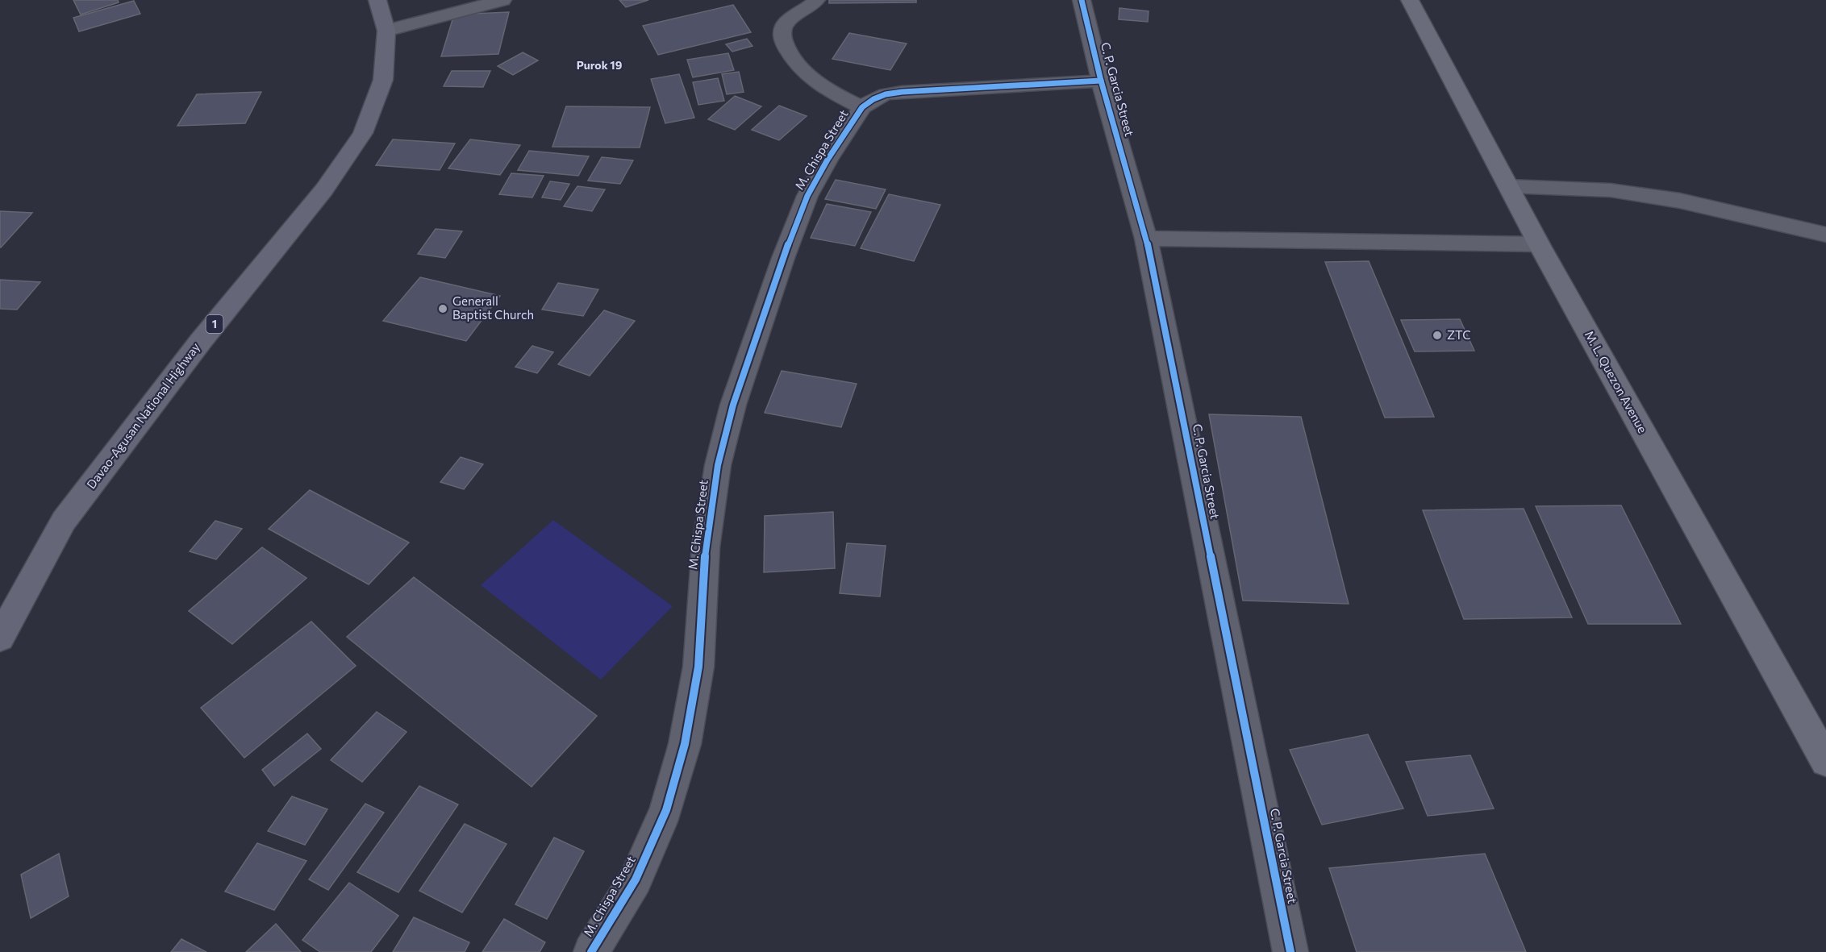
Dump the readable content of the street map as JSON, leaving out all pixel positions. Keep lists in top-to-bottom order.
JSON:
{
  "streets": {
    "highway": ["1", "Davao-Agusan National Highway"],
    "main road": ["M. L. Quezon Avenue"],
    "street": ["C. P. Garcia Street", "M. Chispa Street"]
  },
  "districts": ["Purok 19"],
  "places": ["Generall Baptist Church", "ZTC"]
}
